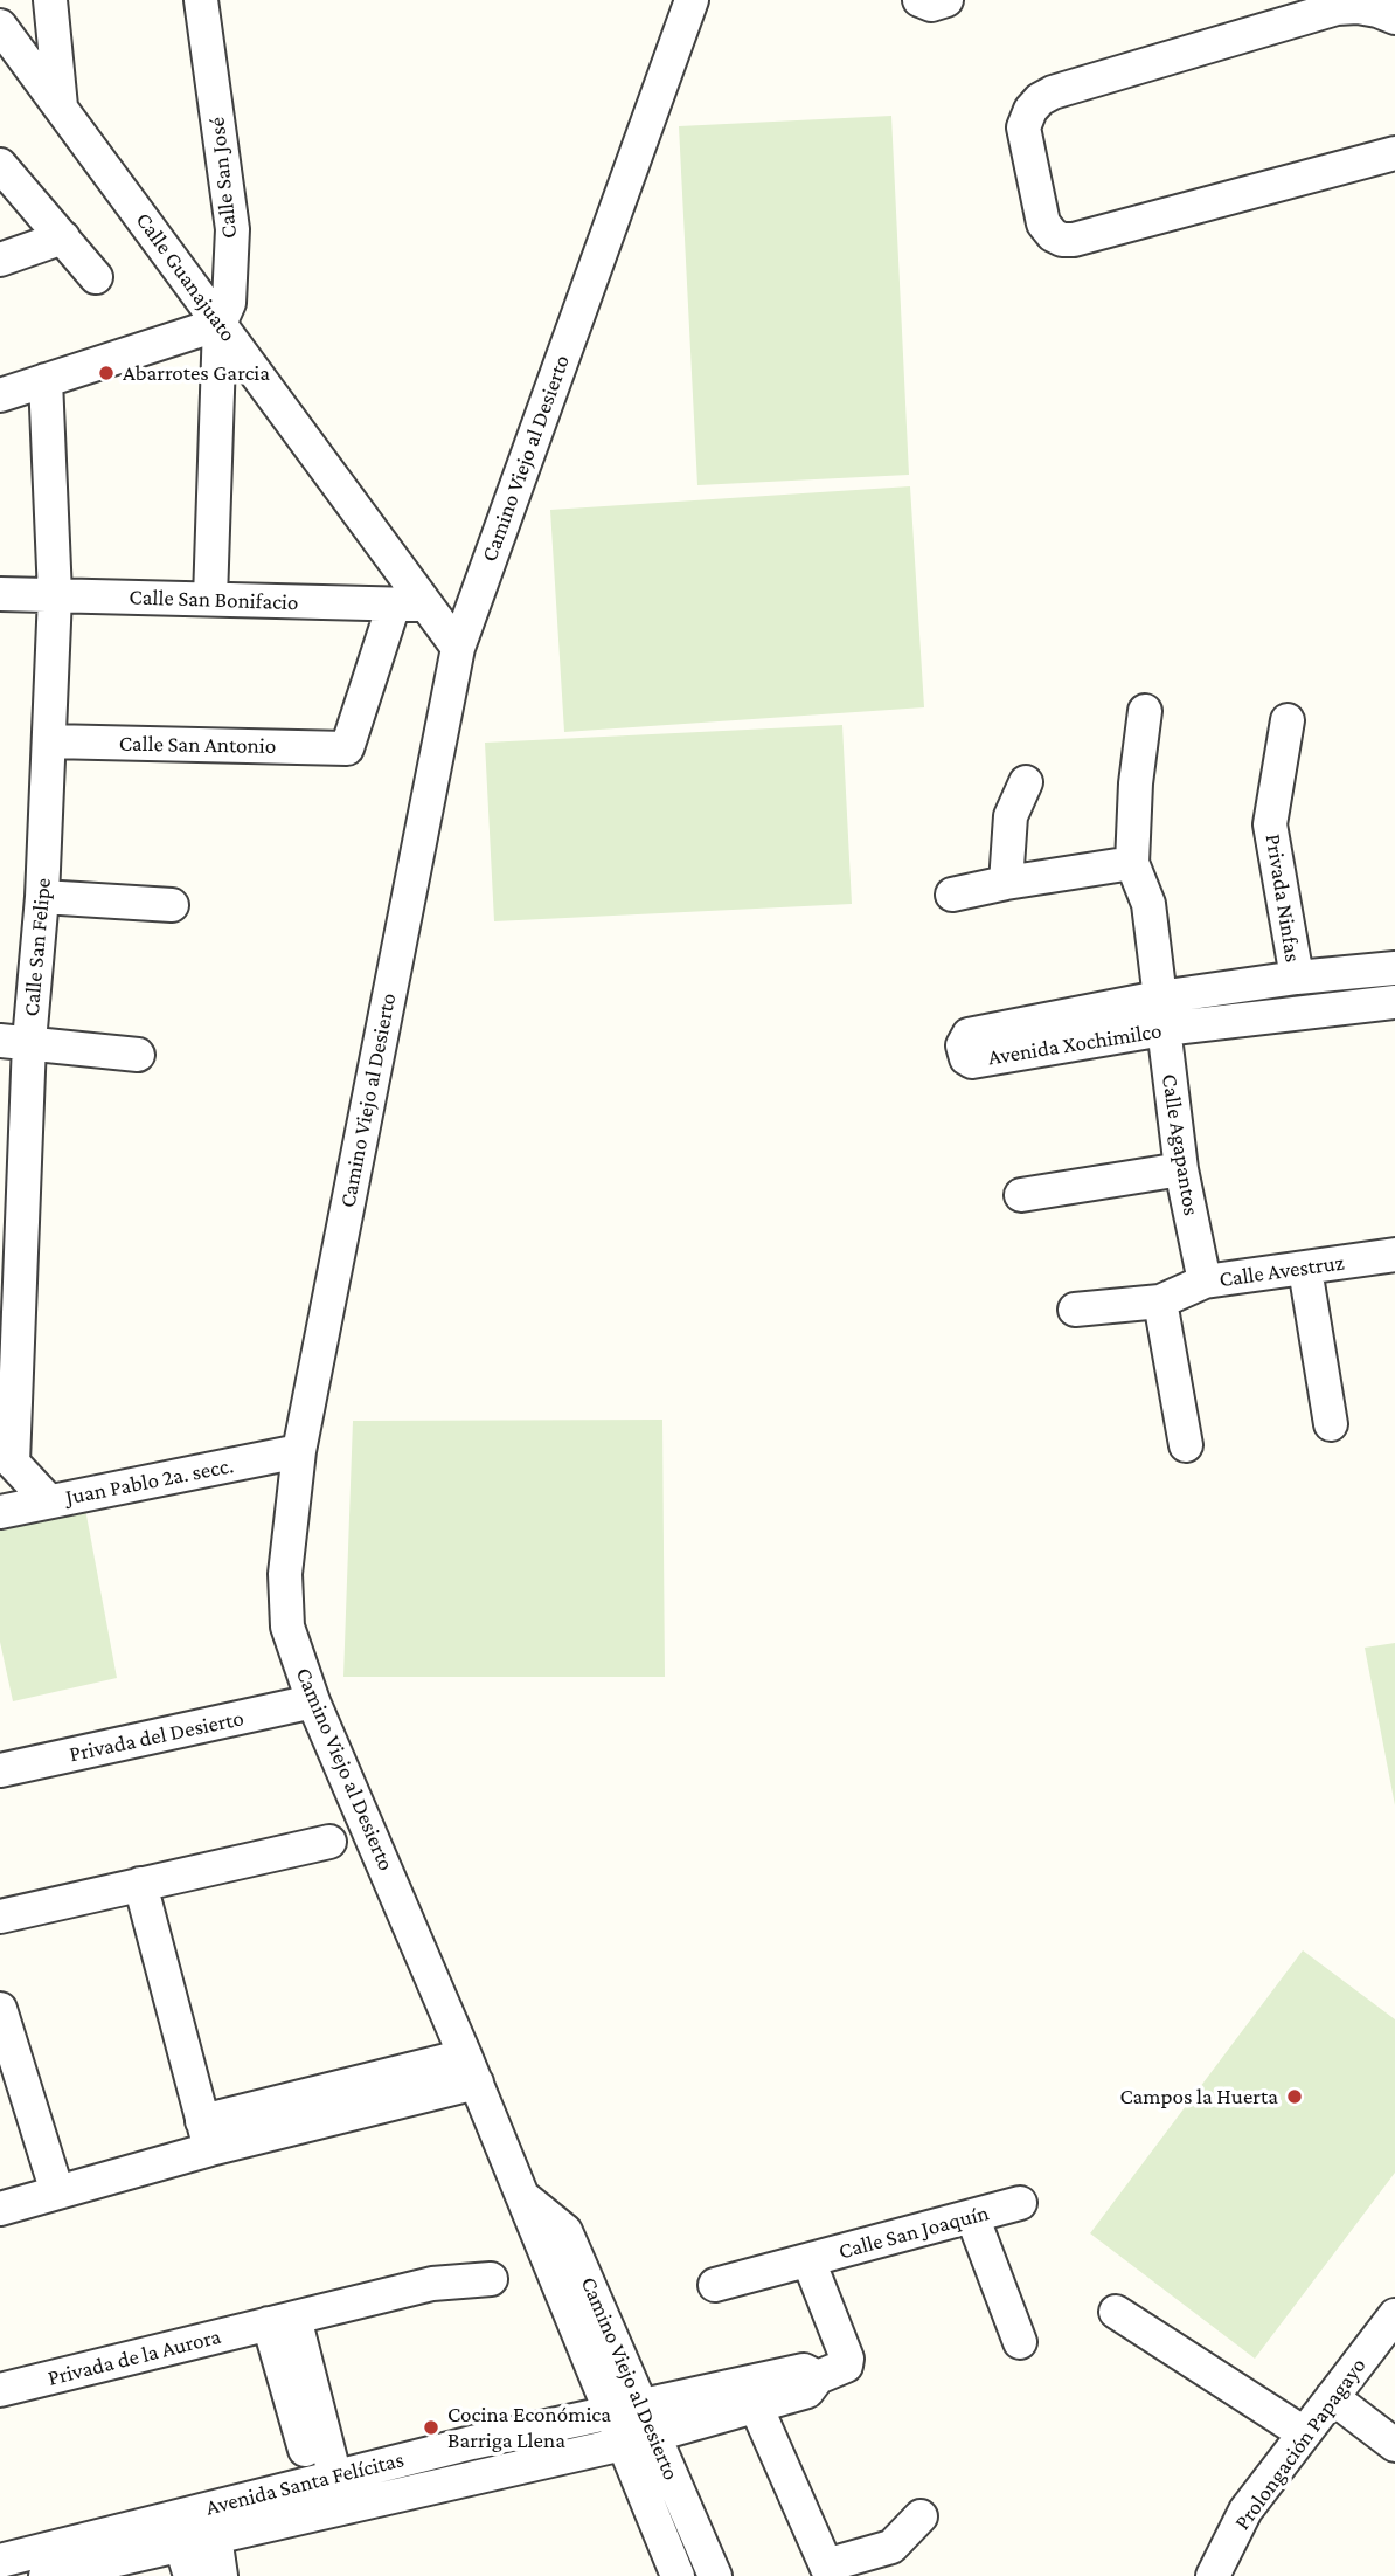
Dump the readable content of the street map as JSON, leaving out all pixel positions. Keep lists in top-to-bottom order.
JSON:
{
  "streets": {
    "street": [
      "Calle San José",
      "Calle Guanajuato",
      "Camino Viejo al Desierto",
      "Calle San Bonifacio",
      "Calle San Antonio",
      "Privada Ninfas",
      "Calle San Felipe",
      "Avenida Xochimilco",
      "Calle Agapantos",
      "Calle Avestruz",
      "Juan Pablo 2a. secc.",
      "Privada del Desierto",
      "Calle San Joaquín",
      "Privada de la Aurora",
      "Prolongación Papagayo",
      "Avenida Santa Felícitas"
    ]
  },
  "crossings": [
    ["Calle San José", "Calle Guanajuato"],
    ["Calle San José", "Calle San Bonifacio"],
    ["Calle Guanajuato", "Camino Viejo al Desierto"],
    ["Calle Guanajuato", "Calle San Bonifacio"],
    ["Camino Viejo al Desierto", "Juan Pablo 2a. secc."],
    ["Camino Viejo al Desierto", "Privada del Desierto"],
    ["Camino Viejo al Desierto", "Avenida Santa Felícitas"],
    ["Calle San Bonifacio", "Calle San Antonio"],
    ["Calle San Bonifacio", "Calle San Felipe"],
    ["Calle San Antonio", "Calle San Felipe"],
    ["Privada Ninfas", "Avenida Xochimilco"],
    ["Calle San Felipe", "Juan Pablo 2a. secc."],
    ["Avenida Xochimilco", "Calle Agapantos"],
    ["Calle Agapantos", "Calle Avestruz"],
    ["Calle San Joaquín", "Avenida Santa Felícitas"]
  ],
  "places": ["Abarrotes Garcia", "Campos la Huerta", "Cocina Económica Barriga Llena"]
}
